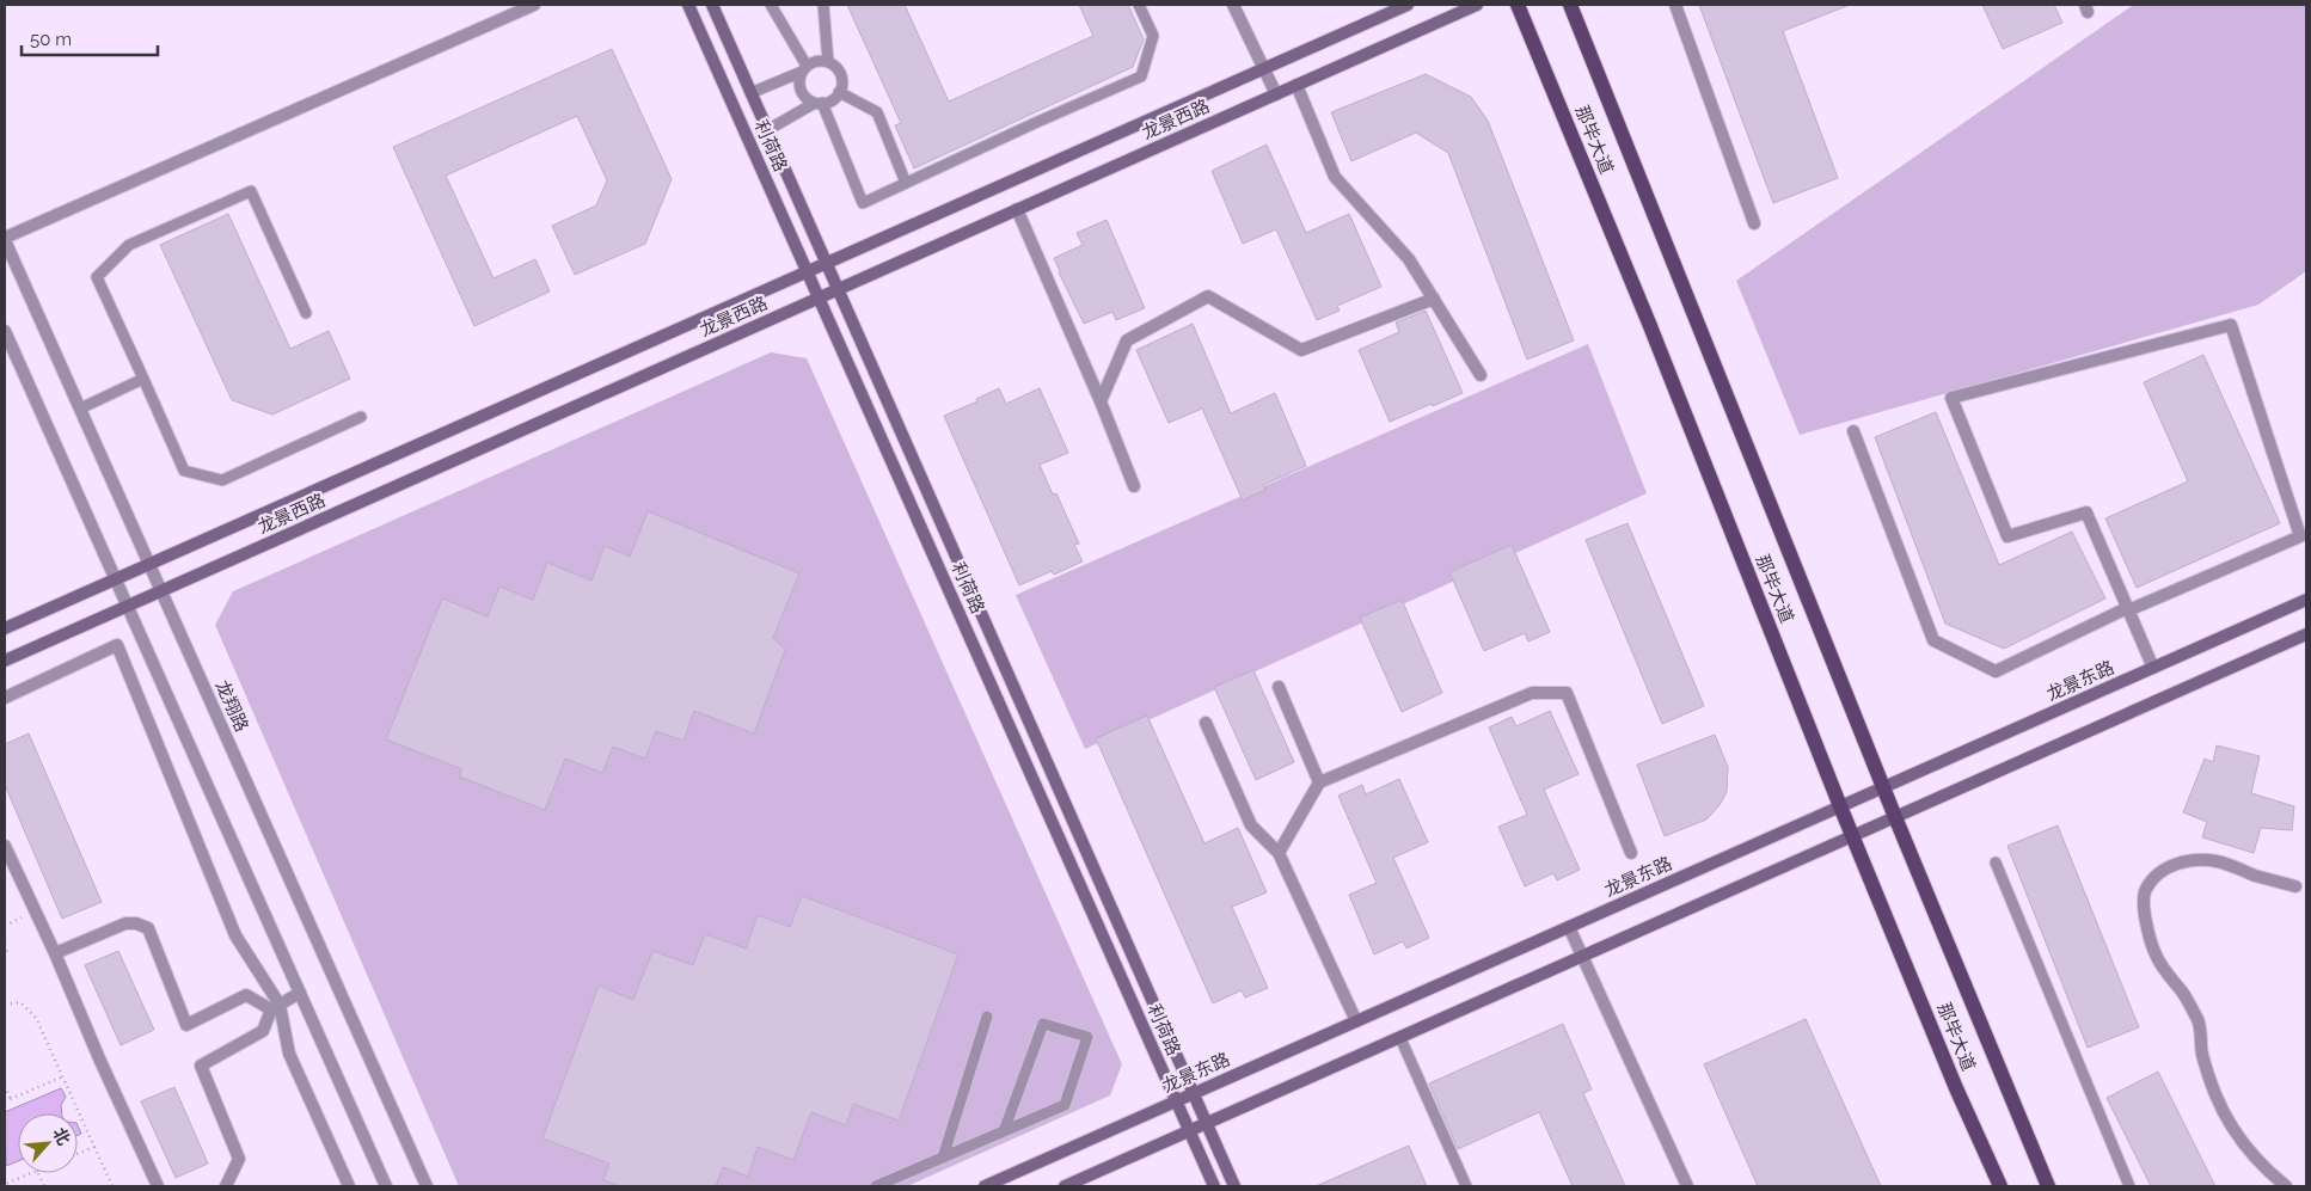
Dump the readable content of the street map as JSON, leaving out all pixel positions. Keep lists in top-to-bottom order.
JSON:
{
  "streets": {
    "main road": [
      "龙景西路",
      "那毕大道",
      "利荷路",
      "龙景东路"
    ],
    "street": ["龙翔路"]
  },
  "crossings": [
    ["龙景西路", "利荷路"],
    ["龙景西路", "龙翔路"],
    ["那毕大道", "龙景东路"],
    ["利荷路", "龙景东路"]
  ],
  "scale_bar": "50 m",
  "north": "top right"
}
